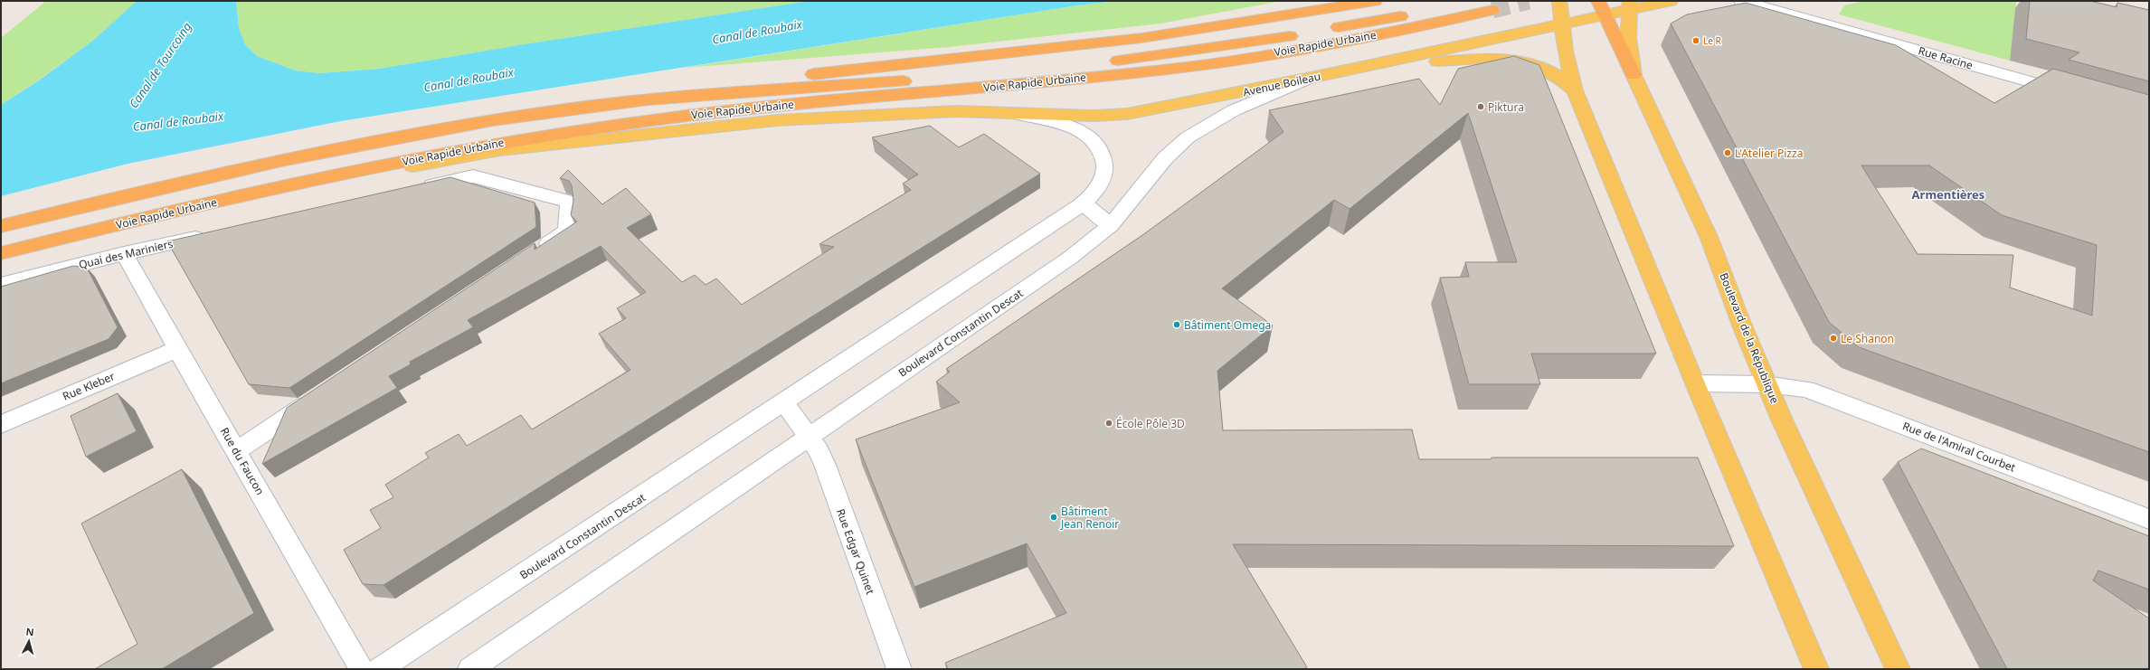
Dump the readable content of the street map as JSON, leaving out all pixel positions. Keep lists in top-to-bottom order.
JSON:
{
  "streets": {
    "highway": ["Voie Rapide Urbaine"],
    "main road": ["Avenue Boileau", "Boulevard de la République"],
    "street": [
      "Rue Racine",
      "Quai des Mariniers",
      "Boulevard Constantin Descat",
      "Rue Kleber",
      "Rue de l'Amiral Courbet",
      "Rue du Faucon",
      "Rue Edgar Quinet"
    ]
  },
  "crossings": [
    ["Voie Rapide Urbaine", "Avenue Boileau"],
    ["Avenue Boileau", "Boulevard Constantin Descat"],
    ["Avenue Boileau", "Boulevard de la République"],
    ["Quai des Mariniers", "Rue du Faucon"],
    ["Boulevard Constantin Descat", "Rue Edgar Quinet"],
    ["Boulevard de la République", "Rue de l'Amiral Courbet"],
    ["Rue Kleber", "Rue du Faucon"]
  ],
  "districts": ["Armentières"],
  "water": ["Canal de Roubaix", "Canal de Tourcoing"],
  "places": [
    "Le R",
    "Piktura",
    "L'Atelier Pizza",
    "Bâtiment Omega",
    "Le Shanon",
    "École Pôle 3D",
    "Bâtiment Jean Renoir"
  ],
  "north": "top"
}
